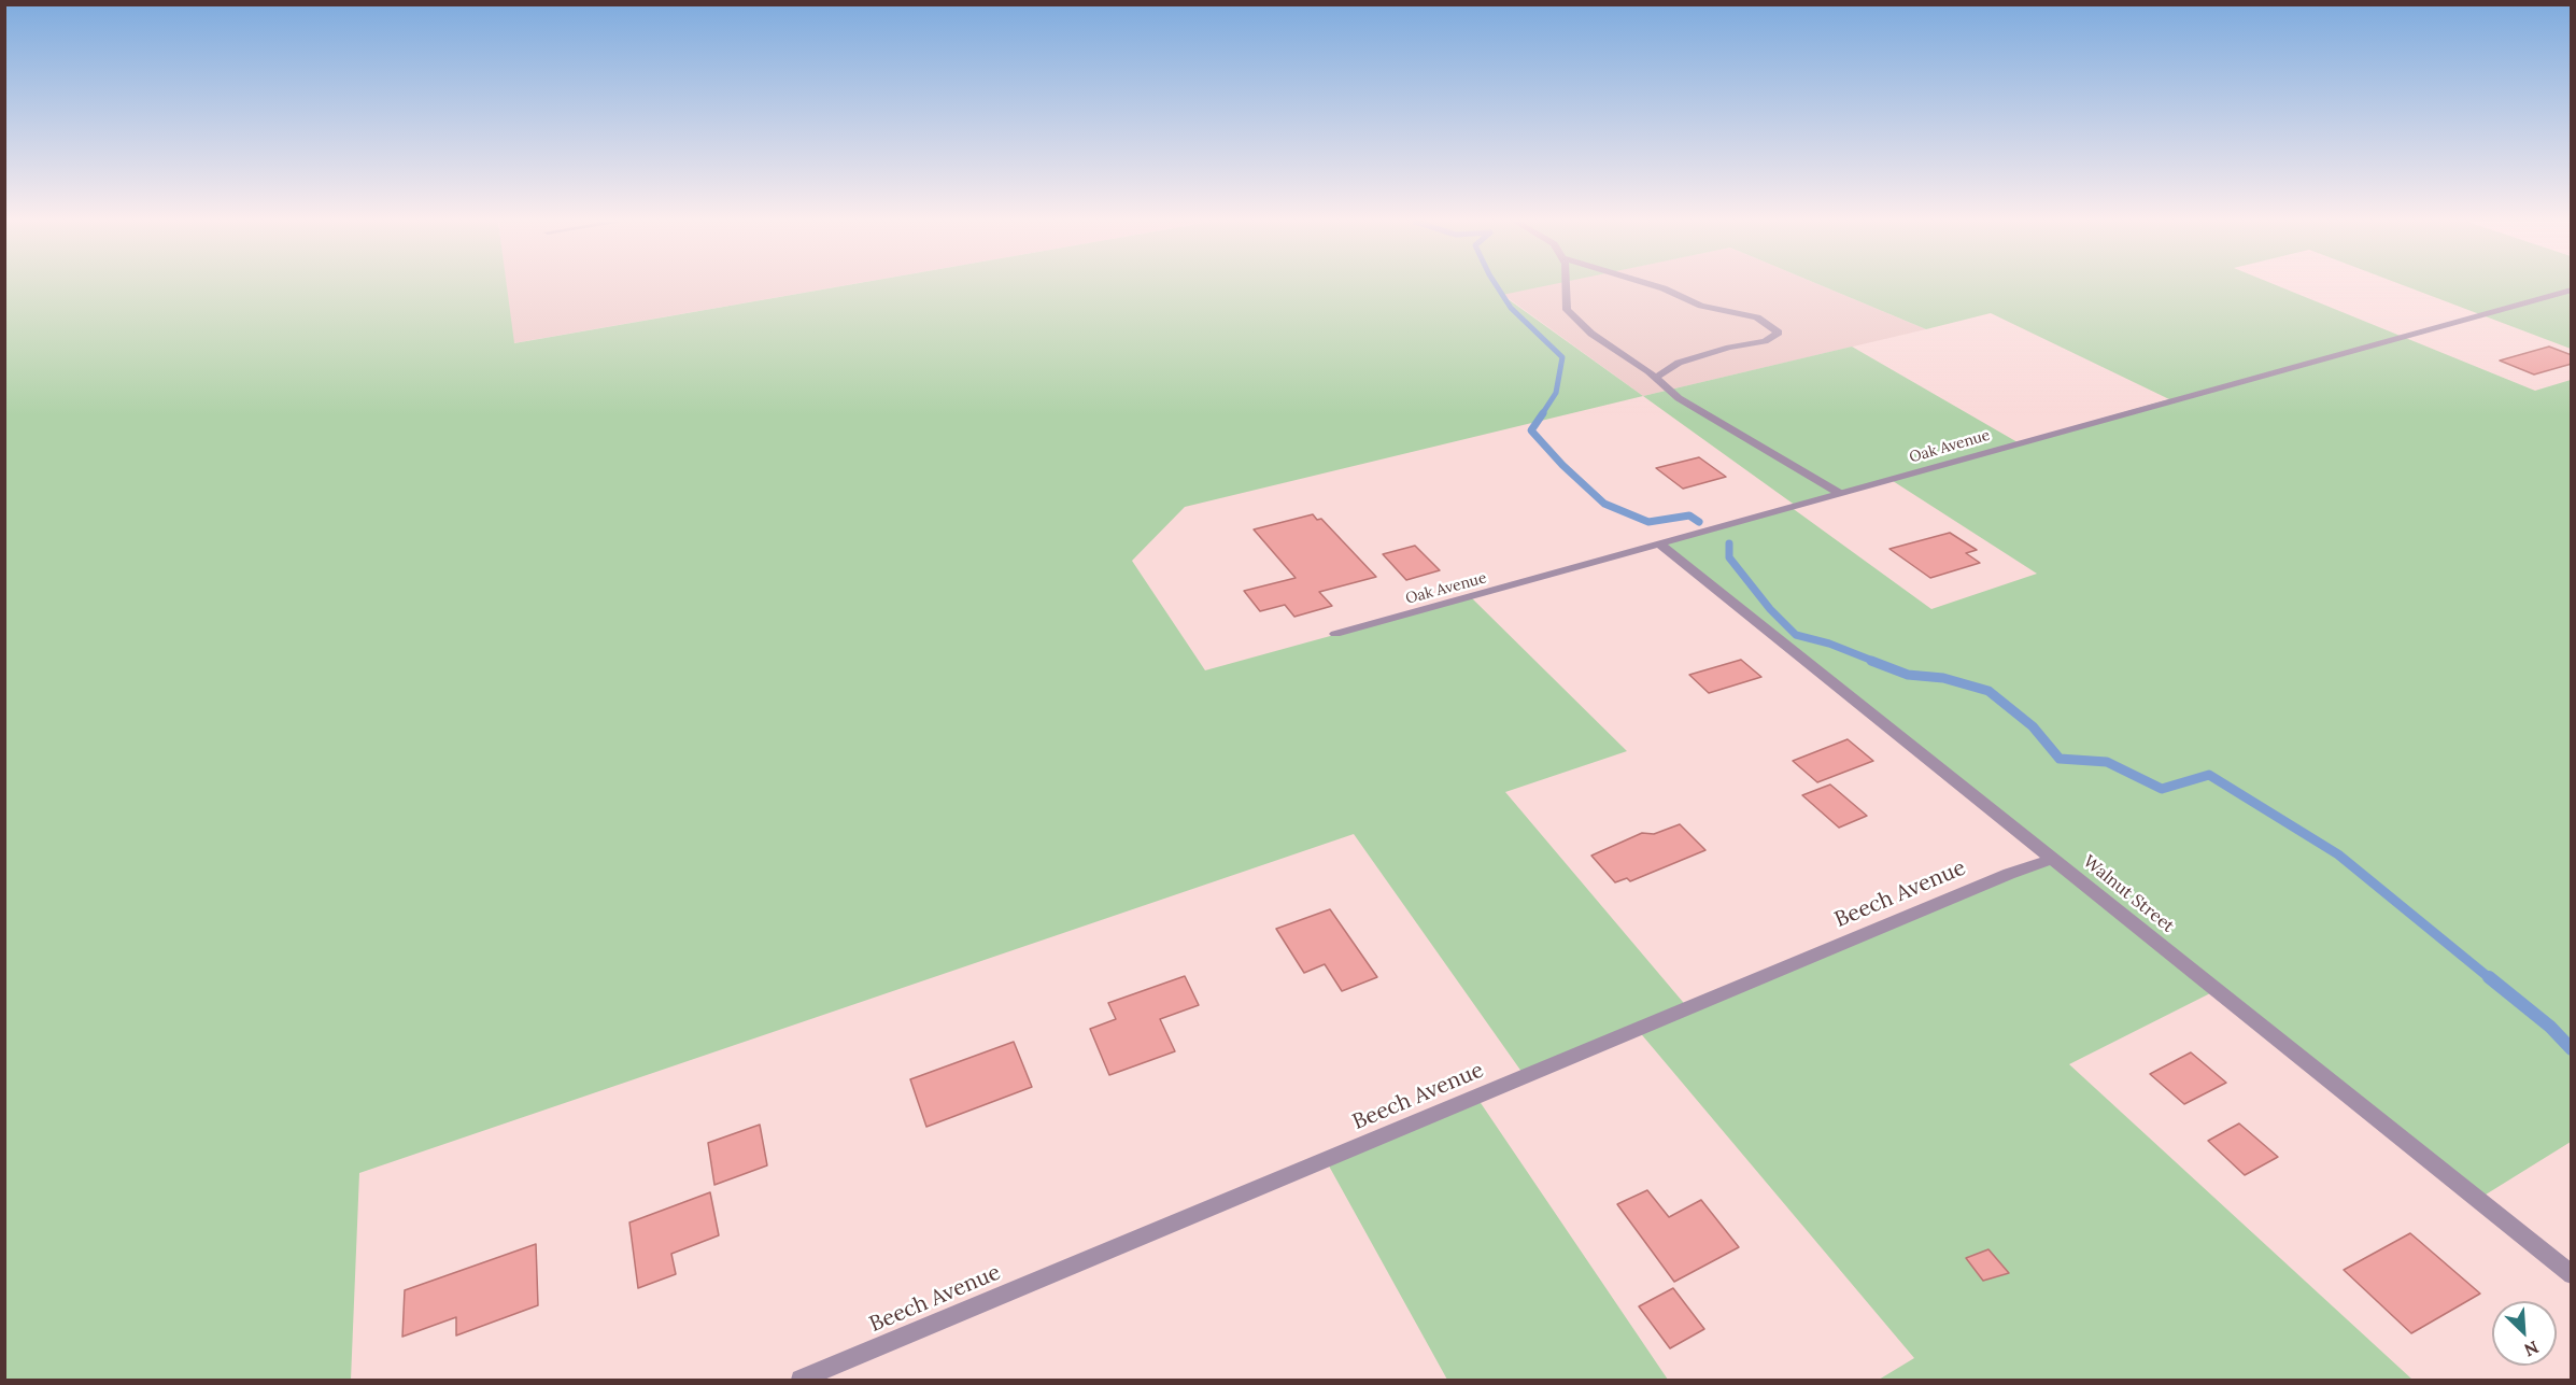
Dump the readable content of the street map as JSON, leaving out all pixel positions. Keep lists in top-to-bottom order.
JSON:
{
  "streets": {
    "street": ["Oak Avenue", "Beech Avenue", "Walnut Street"]
  },
  "crossings": [
    ["Oak Avenue", "Walnut Street"],
    ["Beech Avenue", "Walnut Street"]
  ],
  "north": "bottom right"
}
